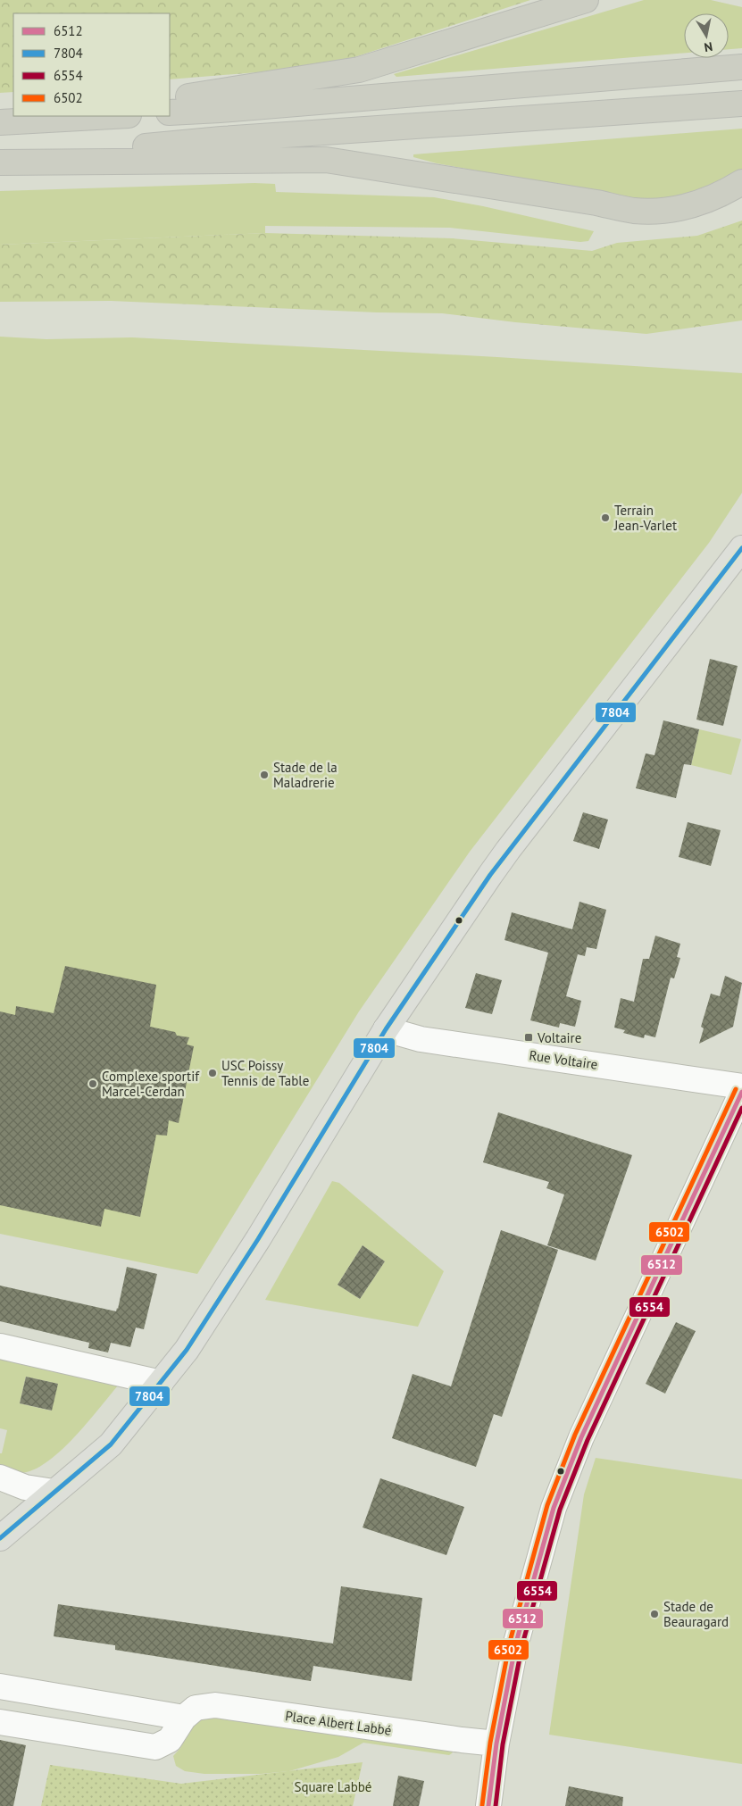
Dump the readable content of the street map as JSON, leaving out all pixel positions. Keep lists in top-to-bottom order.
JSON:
{
  "streets": {
    "street": ["Rue Voltaire", "Place Albert Labbé"]
  },
  "parks": ["Square Labbé"],
  "places": {
    "other": [
      "Terrain Jean-Varlet",
      "Stade de la Maladrerie",
      "USC Poissy Tennis de Table",
      "Complexe sportif Marcel-Cerdan",
      "Stade de Beauragard"
    ],
    "transit": ["Voltaire"]
  },
  "lines": [
    "transit line 7804",
    "transit line 6502",
    "transit line 6512",
    "transit line 6554"
  ],
  "legend": [
    "6512",
    "7804",
    "6554",
    "6502"
  ],
  "north": "bottom"
}
